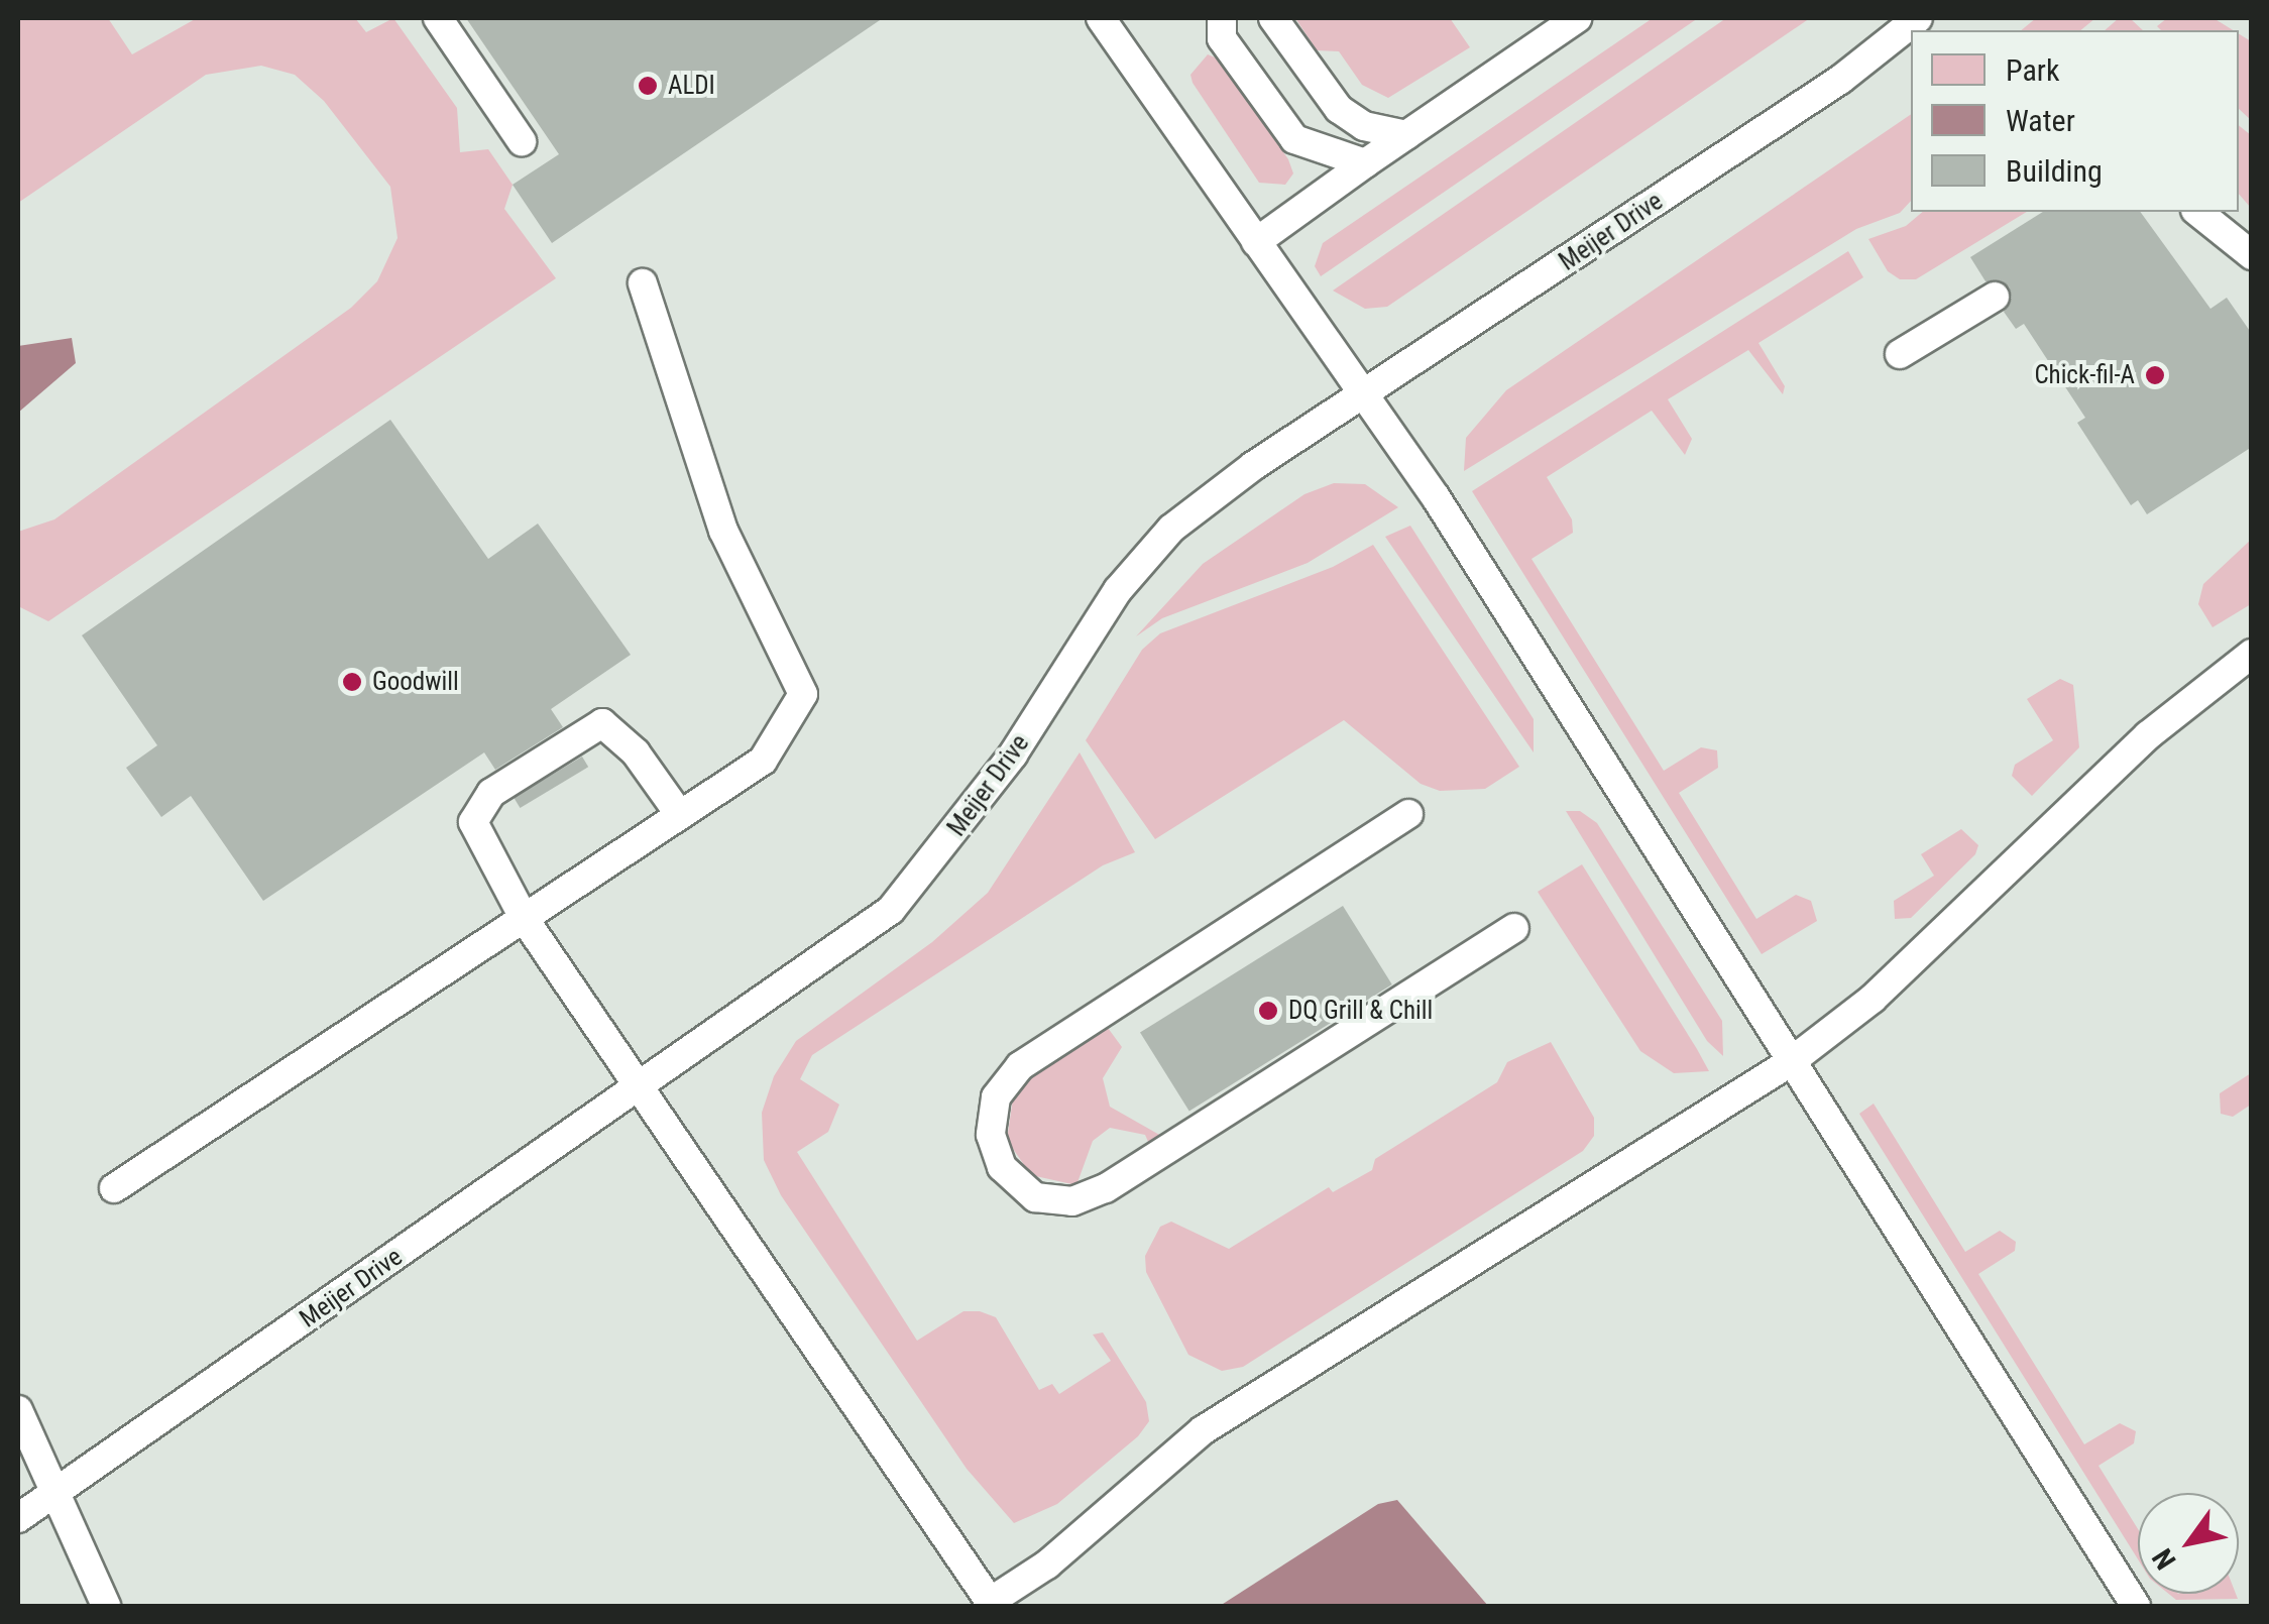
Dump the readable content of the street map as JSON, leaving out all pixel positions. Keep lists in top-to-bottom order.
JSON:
{
  "streets": {
    "lane": ["Meijer Drive"]
  },
  "places": [
    "ALDI",
    "Chick-fil-A",
    "Goodwill",
    "DQ Grill & Chill"
  ],
  "legend": ["Park", "Water", "Building"],
  "north": "bottom left"
}
